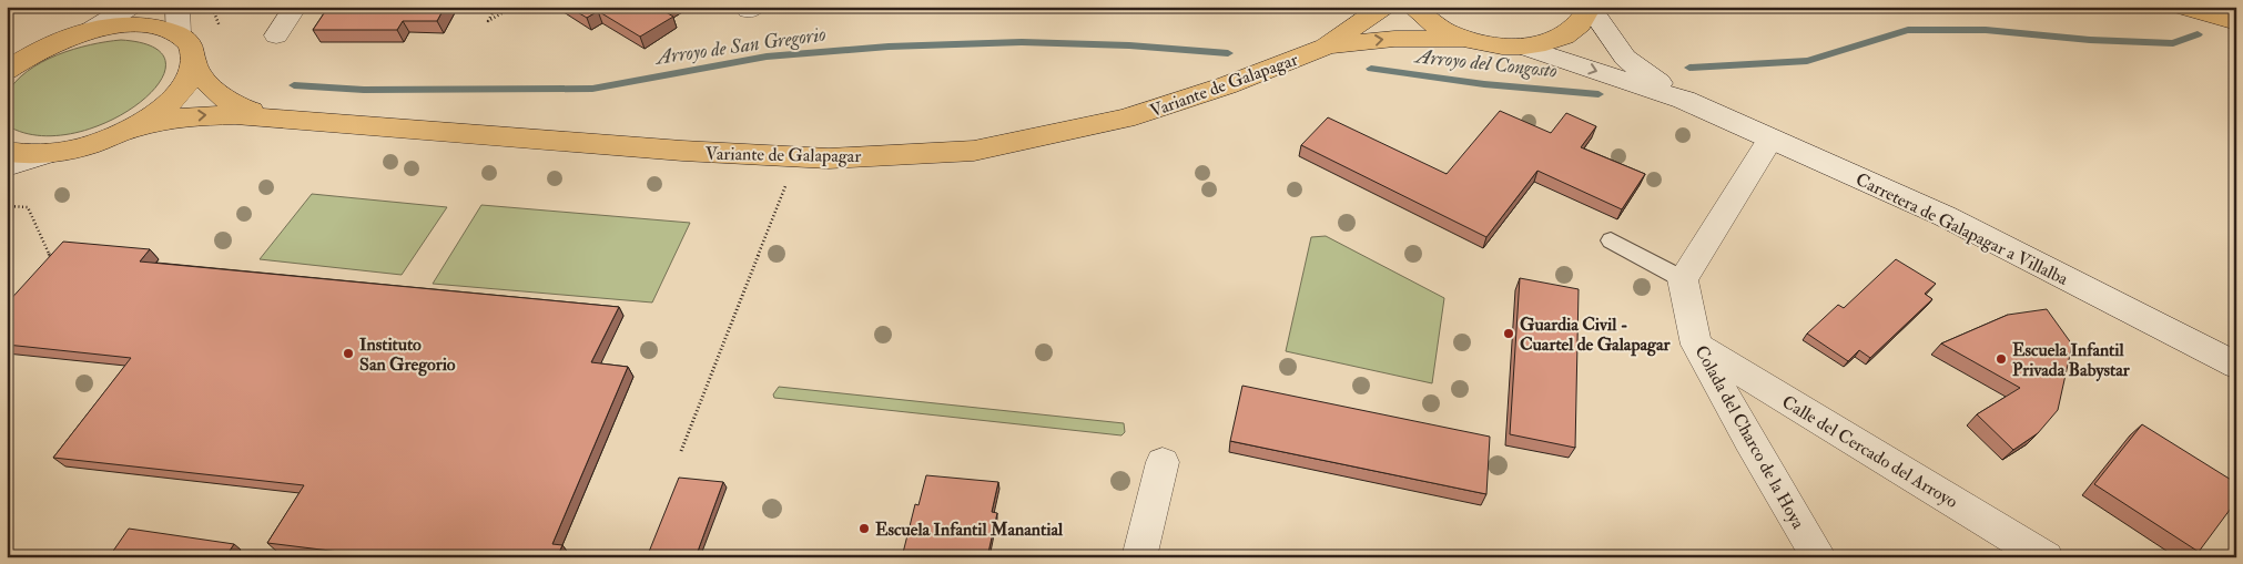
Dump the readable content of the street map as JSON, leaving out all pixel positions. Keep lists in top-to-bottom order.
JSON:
{
  "streets": {
    "main road": ["Variante de Galapagar"],
    "street": ["Carretera de Galapagar a Villalba", "Colada del Charco de la Hoya", "Calle del Cercado del Arroyo"]
  },
  "crossings": [
    ["Colada del Charco de la Hoya", "Calle del Cercado del Arroyo"]
  ],
  "water": ["Arroyo de San Gregorio", "Arroyo del Congosto"],
  "places": [
    "Guardia Civil - Cuartel de Galapagar",
    "Instituto San Gregorio",
    "Escuela Infantil Privada Babystar",
    "Escuela Infantil Manantial"
  ]
}
